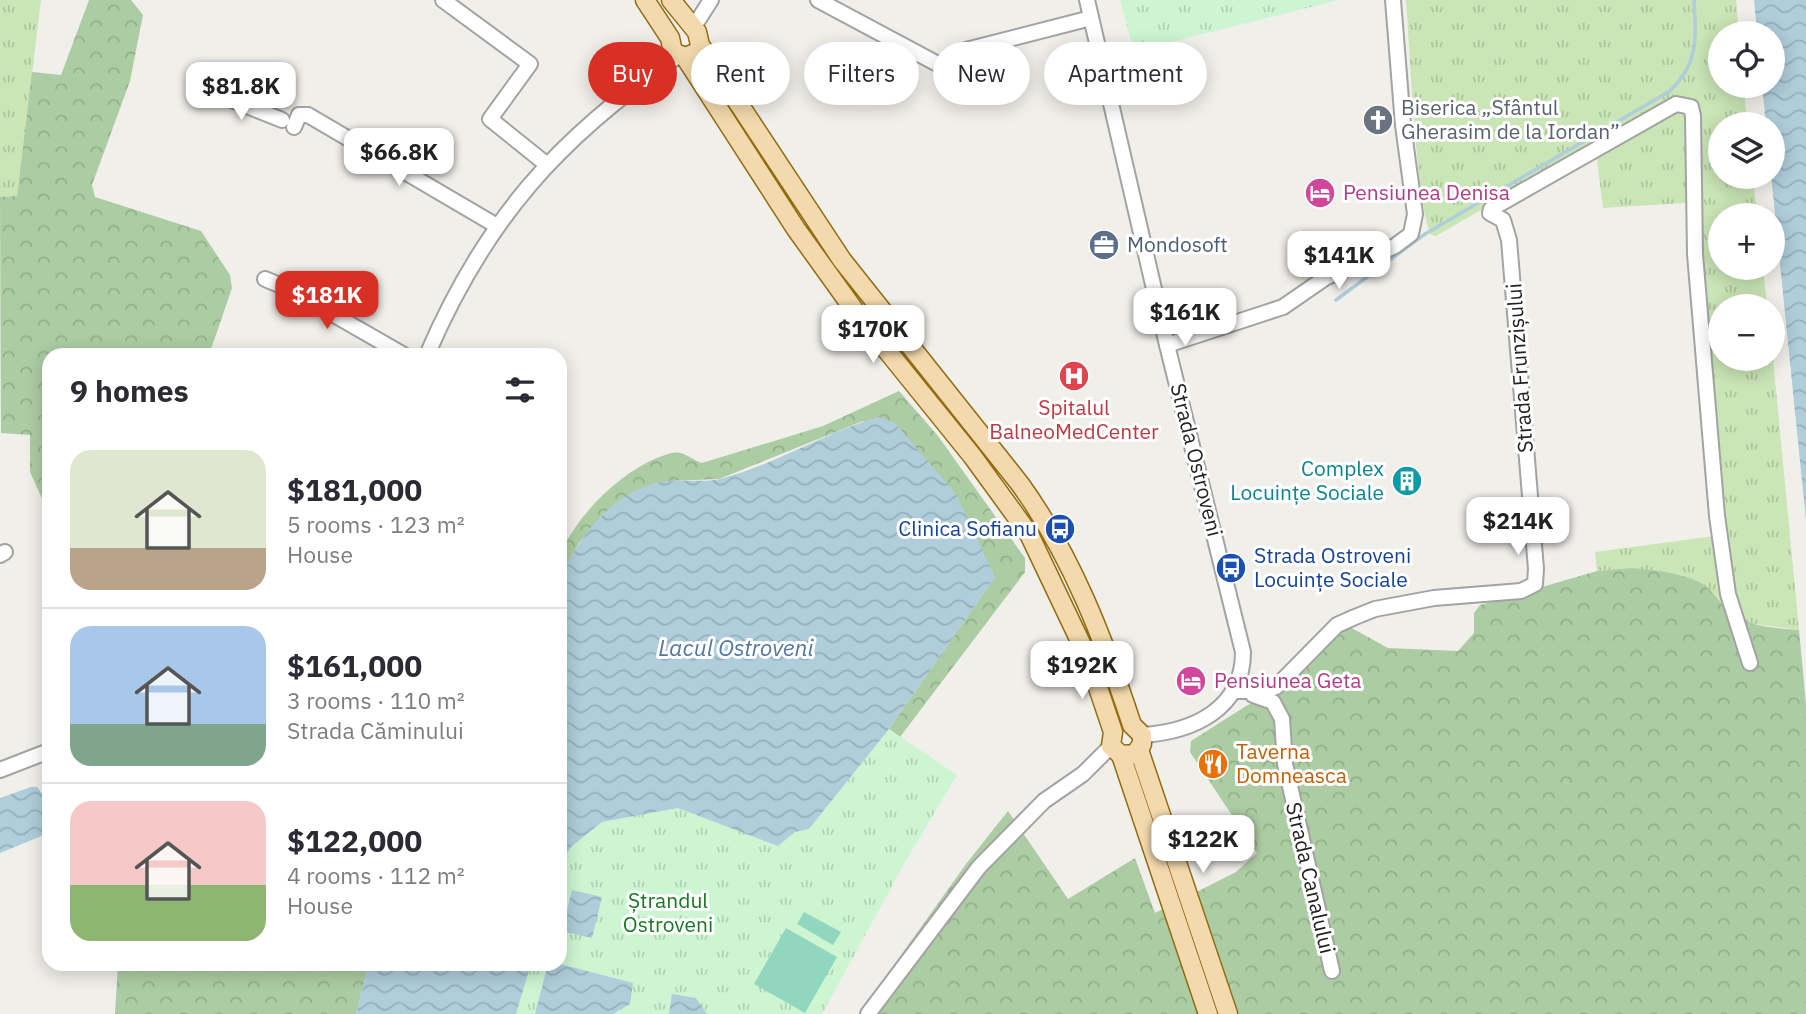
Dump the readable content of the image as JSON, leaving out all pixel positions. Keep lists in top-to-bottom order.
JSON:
{
  "streets": {
    "street": ["Strada Frunzișului", "Strada Ostroveni", "Strada Canalului"]
  },
  "crossings": [
    ["Strada Frunzișului", "Strada Ostroveni"],
    ["Strada Frunzișului", "Strada Canalului"],
    ["Strada Ostroveni", "Strada Canalului"]
  ],
  "water": ["Lacul Ostroveni"],
  "parks": ["Ștrandul Ostroveni"],
  "places": {
    "church": ["Biserica „Sfântul Gherasim de la Iordan”"],
    "hotel": ["Pensiunea Denisa", "Pensiunea Geta"],
    "office": ["Mondosoft"],
    "hospital": ["Spitalul BalneoMedCenter"],
    "building": ["Complex Locuințe Sociale"],
    "bus stop": ["Clinica Sofianu", "Strada Ostroveni Locuințe Sociale"],
    "restaurant": ["Taverna Domneasca"]
  },
  "page": {
    "map_buttons": ["+", "−"],
    "chip": [
      "Buy",
      "Rent",
      "Filters",
      "New",
      "Apartment"
    ],
    "price": [
      "$81.8K",
      "$66.8K",
      "$141K",
      "$181K",
      "$161K",
      "$170K",
      "$214K",
      "$192K",
      "$122K"
    ],
    "heading": "9 homes",
    "list": [
      {
        "name": "$181,000",
        "note": "5 rooms · 123 m² · House"
      },
      {
        "name": "$161,000",
        "note": "3 rooms · 110 m² · Strada Căminului"
      },
      {
        "name": "$122,000",
        "note": "4 rooms · 112 m² · House"
      }
    ]
  }
}
